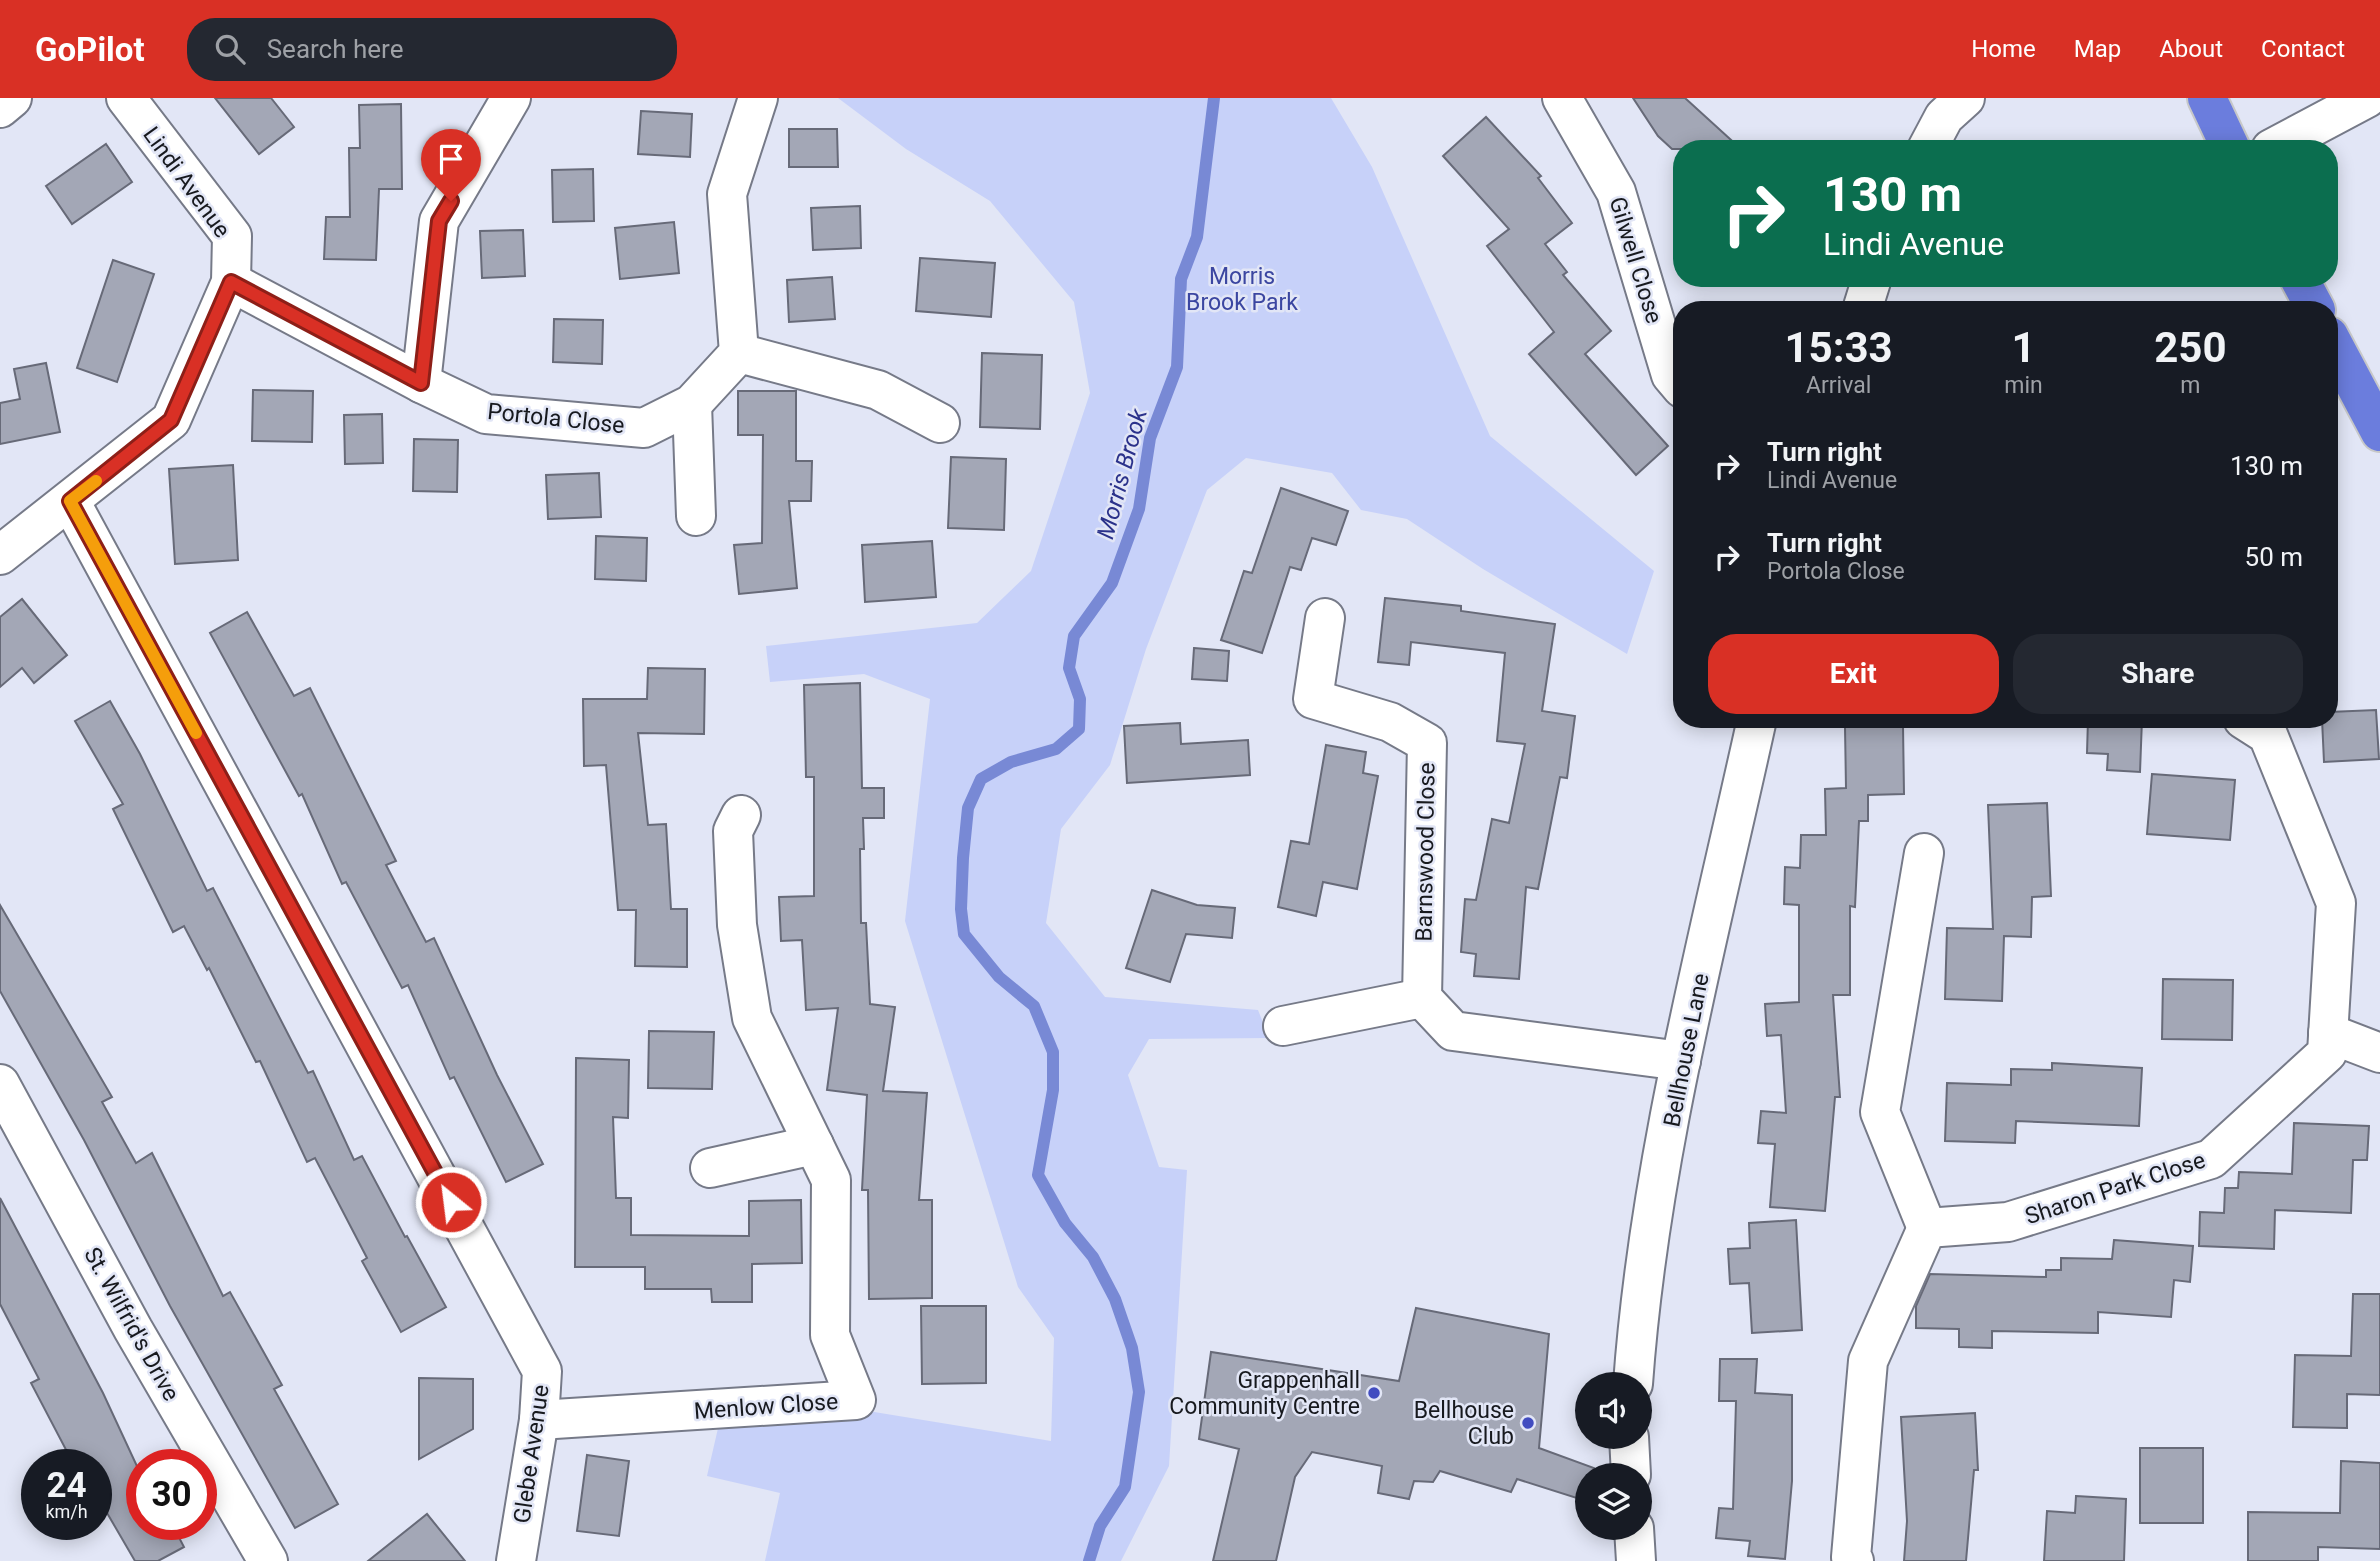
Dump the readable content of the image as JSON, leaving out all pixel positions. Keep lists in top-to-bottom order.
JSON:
{
  "streets": {
    "street": [
      "Lindi Avenue",
      "Gilwell Close",
      "Portola Close",
      "Barnswood Close",
      "Bellhouse Lane",
      "Sharon Park Close",
      "St. Wilfrid's Drive",
      "Menlow Close",
      "Glebe Avenue"
    ]
  },
  "crossings": [
    ["Lindi Avenue", "Portola Close"],
    ["Lindi Avenue", "Glebe Avenue"],
    ["Menlow Close", "Glebe Avenue"]
  ],
  "water": ["Morris Brook"],
  "parks": ["Morris Brook Park"],
  "places": ["Grappenhall Community Centre", "Bellhouse Club"],
  "page": {
    "header": "GoPilot",
    "search": "Search here",
    "nav": [
      "Home",
      "Map",
      "About",
      "Contact"
    ],
    "turn": ["130 m", "Lindi Avenue"],
    "eta": [
      "15:33",
      "Arrival",
      "1",
      "min",
      "250",
      "m"
    ],
    "list": [
      {
        "name": "Turn right",
        "note": "Lindi Avenue",
        "value": "130 m"
      },
      {
        "name": "Turn right",
        "note": "Portola Close",
        "value": "50 m"
      }
    ],
    "buttons": ["Exit", "Share"],
    "speed": "24 km/h",
    "limit": "30"
  }
}
